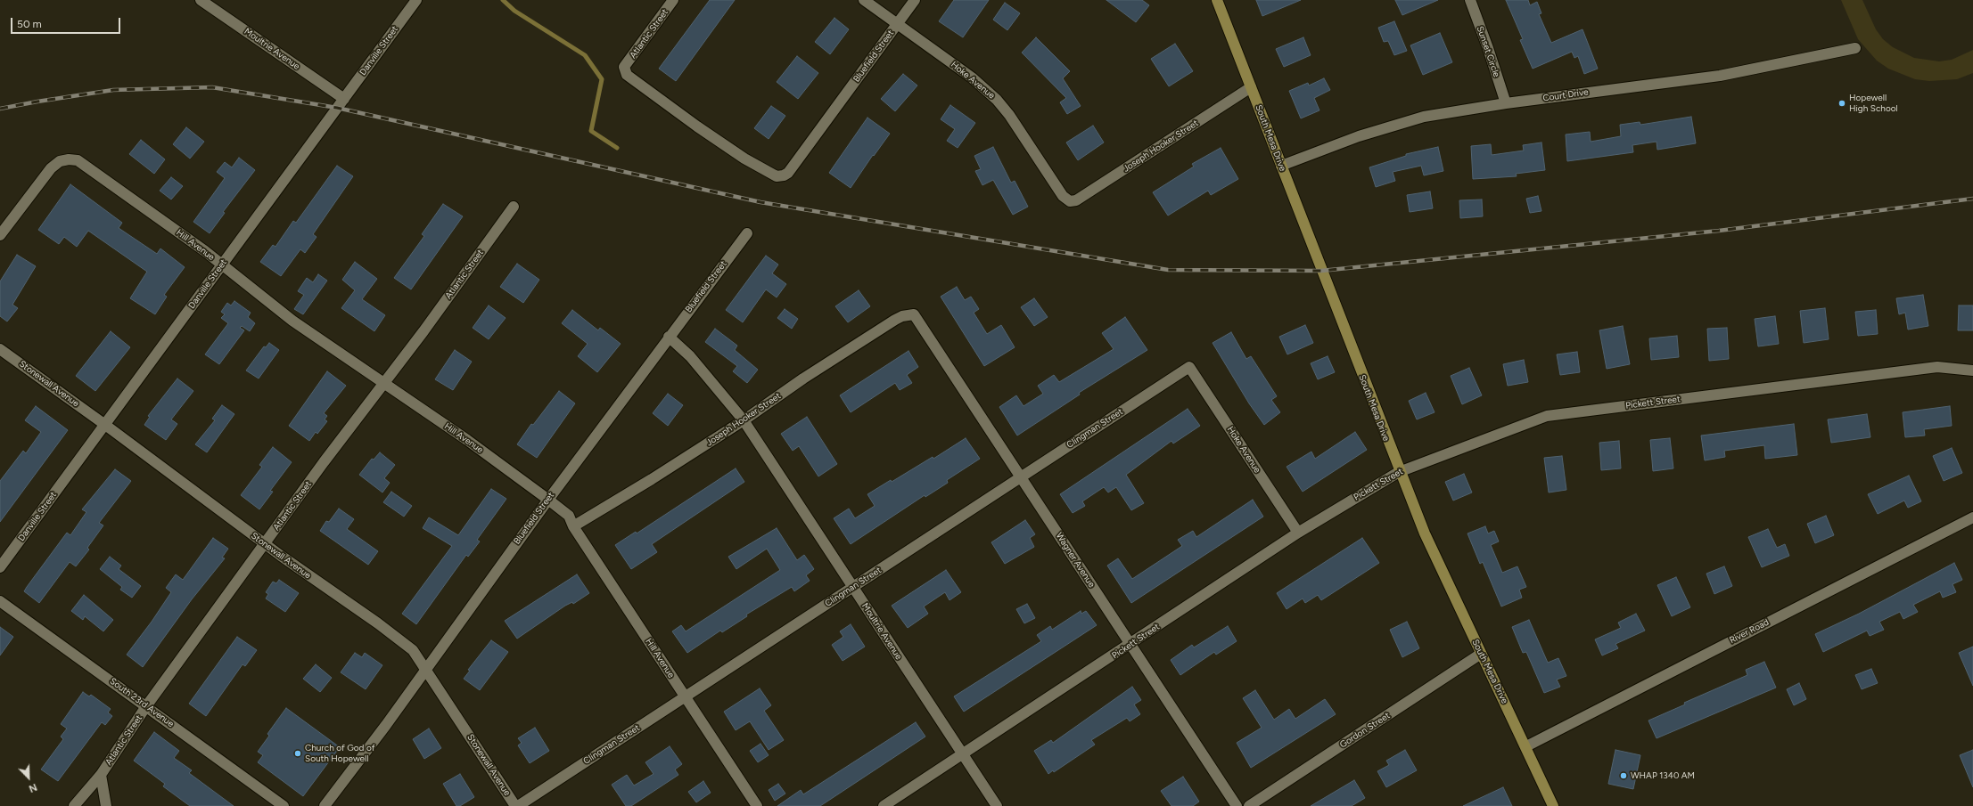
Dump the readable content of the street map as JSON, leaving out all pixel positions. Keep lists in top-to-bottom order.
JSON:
{
  "streets": {
    "main road": ["South Mesa Drive"],
    "street": [
      "Atlantic Street",
      "Moultrie Avenue",
      "Danville Street",
      "Sunset Circle",
      "Bluefield Street",
      "Hoke Avenue",
      "Court Drive",
      "Joseph Hooker Street",
      "Hill Avenue",
      "Stonewall Avenue",
      "Pickett Street",
      "Clingman Street",
      "Wagner Avenue",
      "River Road",
      "South 23rd Avenue",
      "Gordon Street"
    ]
  },
  "crossings": [
    ["Atlantic Street", "Bluefield Street"],
    ["Atlantic Street", "Hill Avenue"],
    ["Atlantic Street", "Stonewall Avenue"],
    ["Atlantic Street", "South 23rd Avenue"],
    ["Moultrie Avenue", "Danville Street"],
    ["Moultrie Avenue", "Bluefield Street"],
    ["Moultrie Avenue", "Joseph Hooker Street"],
    ["Moultrie Avenue", "Pickett Street"],
    ["Moultrie Avenue", "Clingman Street"],
    ["Danville Street", "Hill Avenue"],
    ["Danville Street", "Stonewall Avenue"],
    ["Sunset Circle", "Court Drive"],
    ["Bluefield Street", "Hoke Avenue"],
    ["Bluefield Street", "Hill Avenue"],
    ["Bluefield Street", "Stonewall Avenue"],
    ["Hoke Avenue", "Joseph Hooker Street"],
    ["Hoke Avenue", "Pickett Street"],
    ["Hoke Avenue", "Clingman Street"],
    ["Court Drive", "South Mesa Drive"],
    ["South Mesa Drive", "Joseph Hooker Street"],
    ["South Mesa Drive", "Pickett Street"],
    ["South Mesa Drive", "River Road"],
    ["South Mesa Drive", "Gordon Street"],
    ["Joseph Hooker Street", "Hill Avenue"],
    ["Joseph Hooker Street", "Wagner Avenue"],
    ["Hill Avenue", "Clingman Street"],
    ["Pickett Street", "Wagner Avenue"],
    ["Clingman Street", "Wagner Avenue"]
  ],
  "places": ["Hopewell High School", "Church of God of South Hopewell", "WHAP 1340 AM"],
  "scale_bar": "50 m",
  "north": "bottom right"
}
